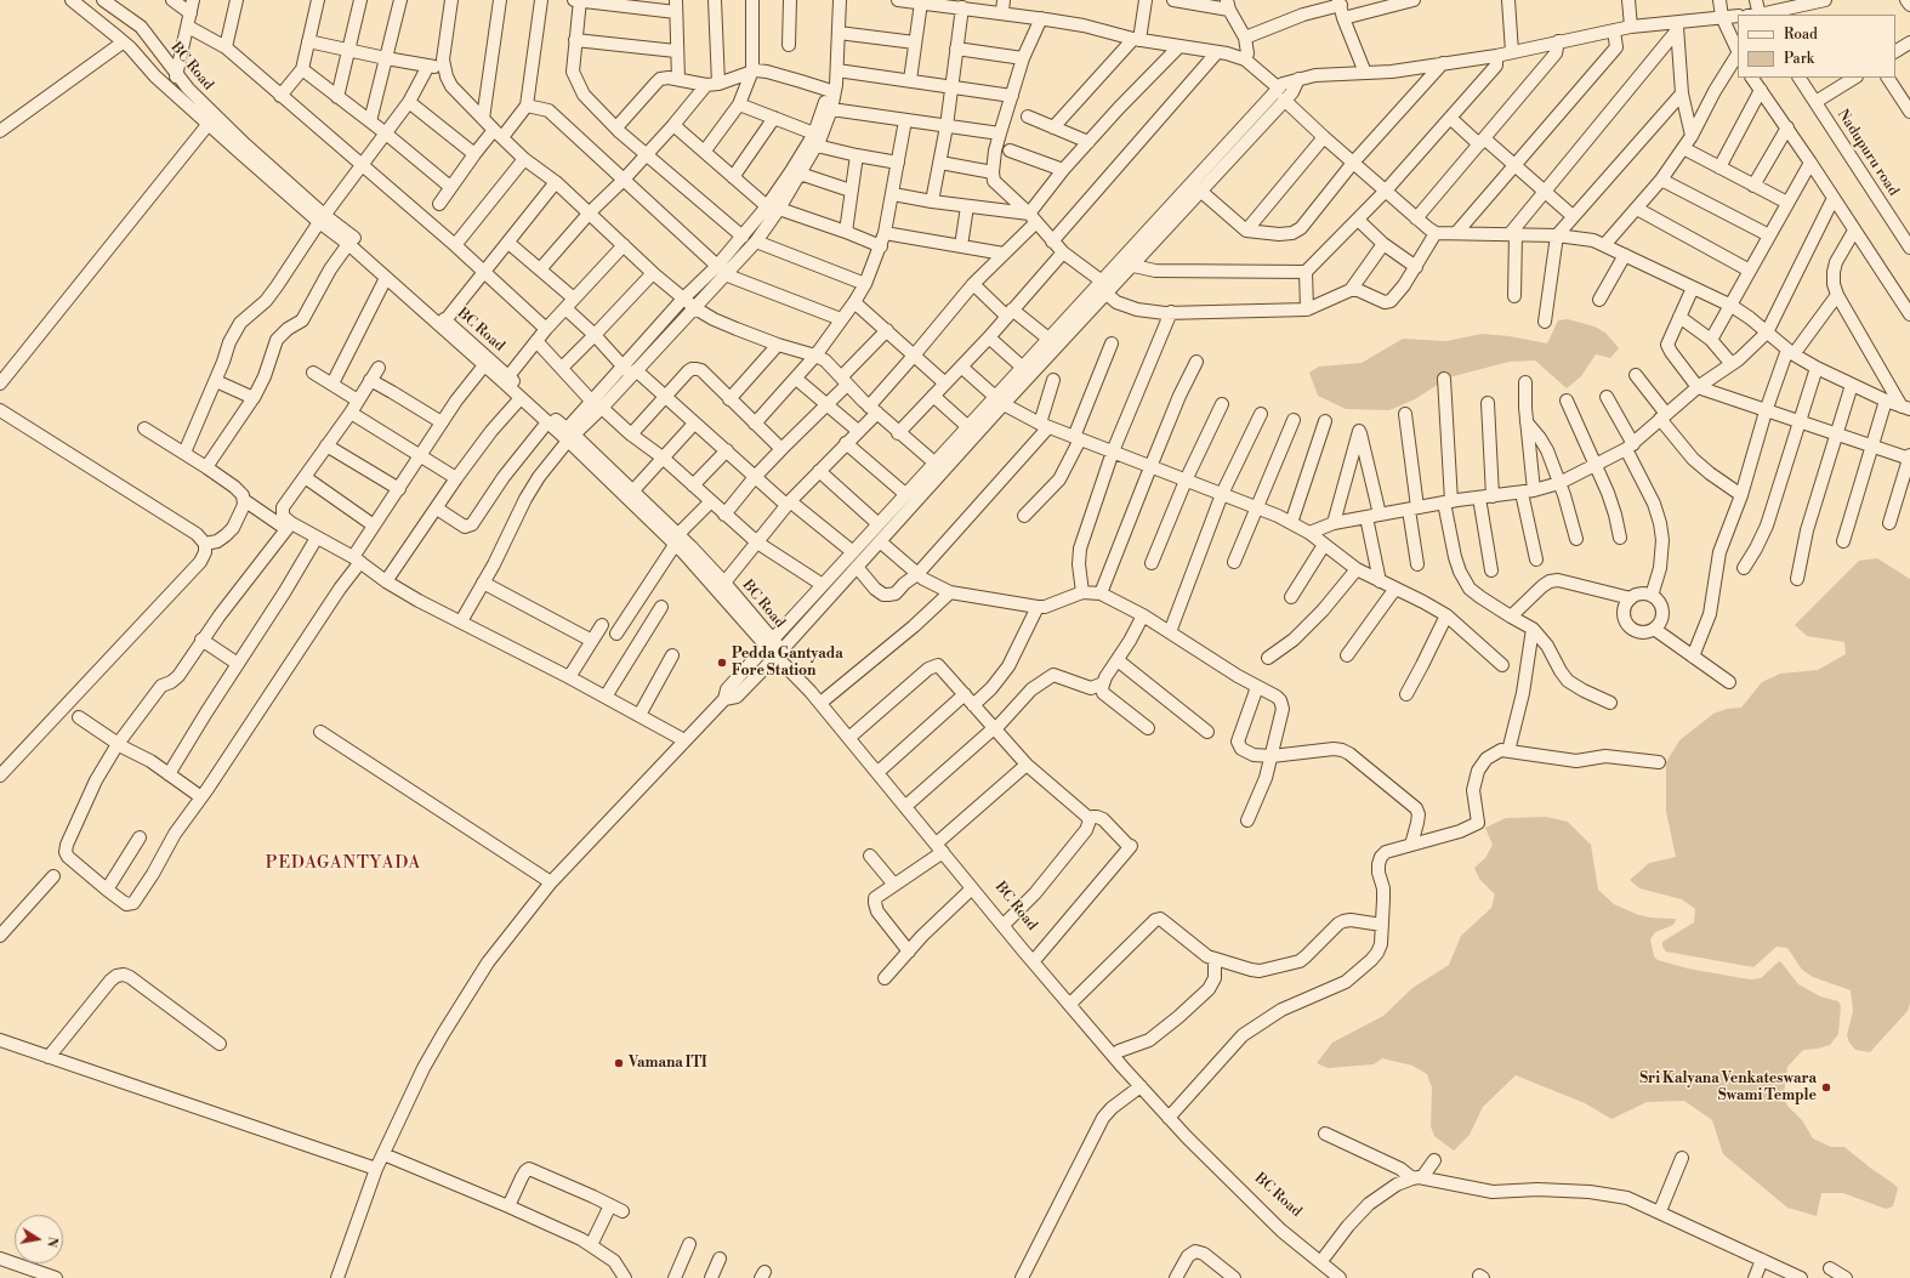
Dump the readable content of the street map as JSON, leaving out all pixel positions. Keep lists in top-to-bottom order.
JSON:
{
  "streets": {
    "street": ["BC Road", "Nadupuru road"]
  },
  "districts": ["PEDAGANTYADA"],
  "places": ["Pedda Gantyada Fore Station", "Vamana ITI", "Sri Kalyana Venkateswara Swami Temple"],
  "legend": ["Road", "Park"],
  "north": "right"
}
